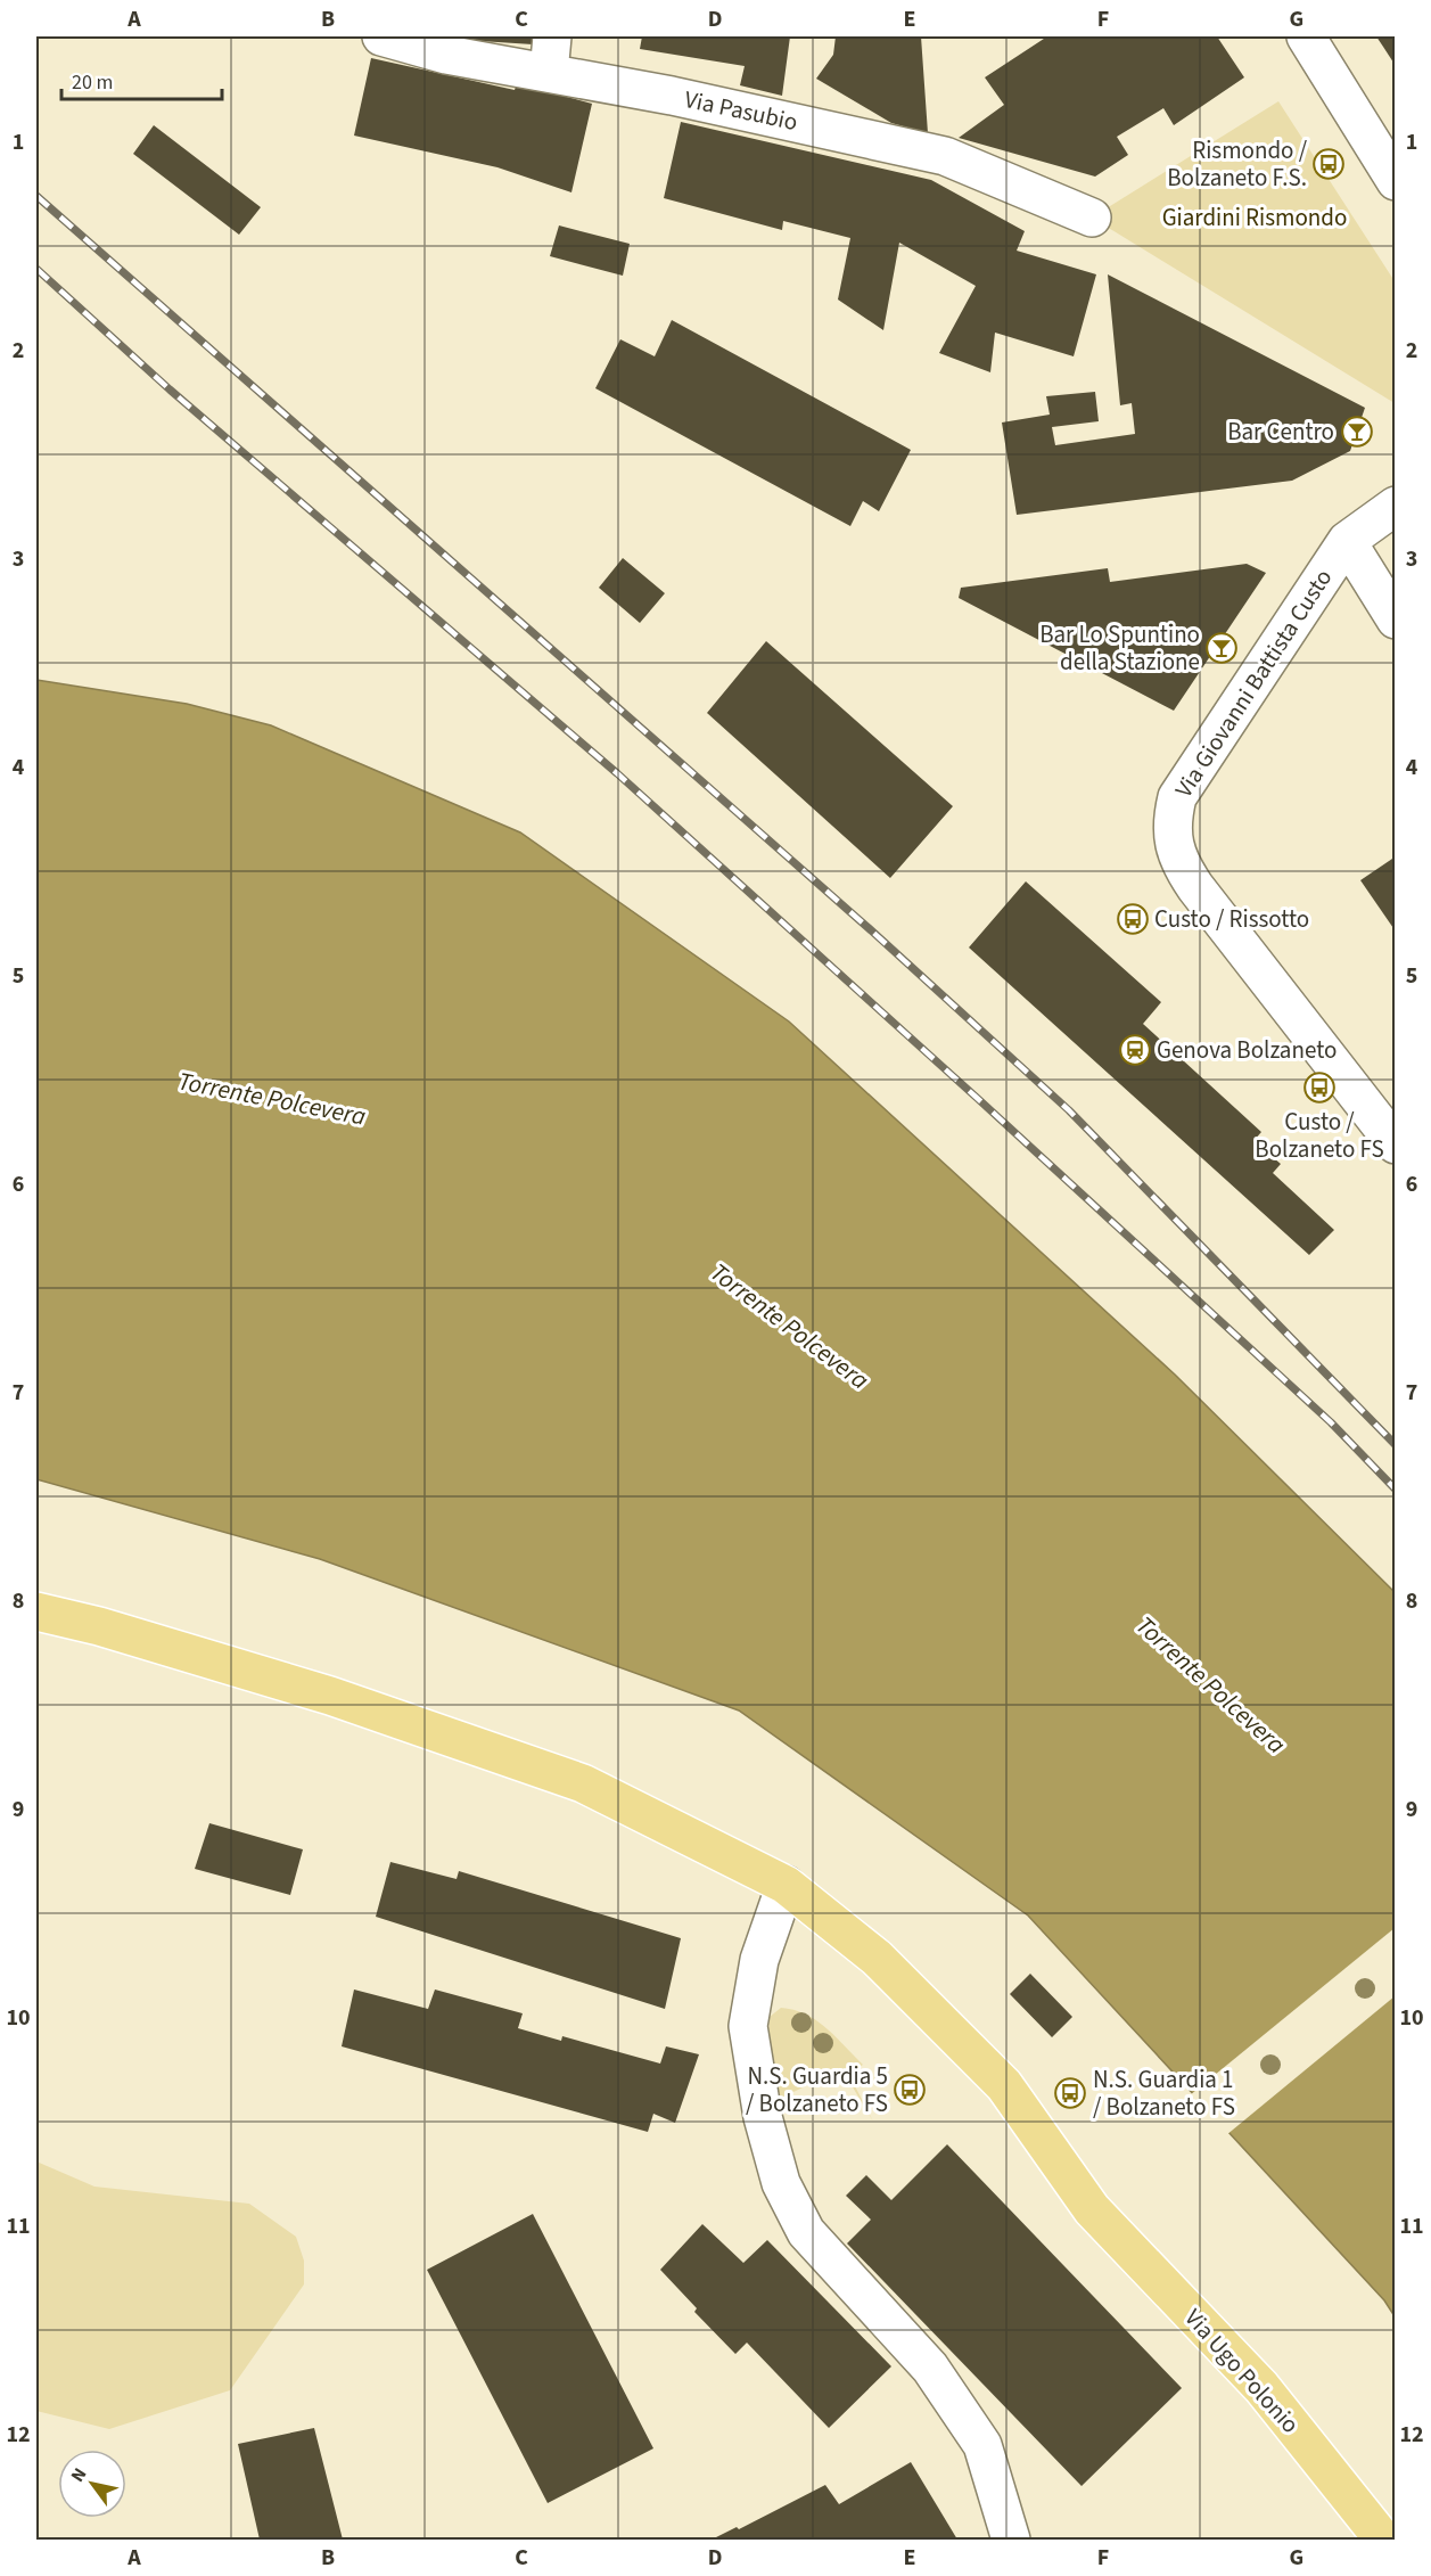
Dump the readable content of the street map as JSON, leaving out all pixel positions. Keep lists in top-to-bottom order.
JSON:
{
  "streets": {
    "main road": ["Via Ugo Polonio"],
    "street": ["Via Pasubio", "Via Giovanni Battista Custo"]
  },
  "water": ["Torrente Polcevera"],
  "parks": ["Giardini Rismondo"],
  "places": {
    "bus stop": [
      "Rismondo / Bolzaneto F.S.",
      "Custo / Rissotto",
      "Custo / Bolzaneto FS",
      "N.S. Guardia 5 / Bolzaneto FS",
      "N.S. Guardia 1 / Bolzaneto FS"
    ],
    "bar": ["Bar Centro", "Bar Lo Spuntino della Stazione"],
    "station": ["Genova Bolzaneto"]
  },
  "scale_bar": "20 m",
  "north": "top left",
  "grid": {
    "columns": [
      "A",
      "B",
      "C",
      "D",
      "E",
      "F",
      "G"
    ],
    "rows": [
      "1",
      "2",
      "3",
      "4",
      "5",
      "6",
      "7",
      "8",
      "9",
      "10",
      "11",
      "12"
    ]
  }
}
